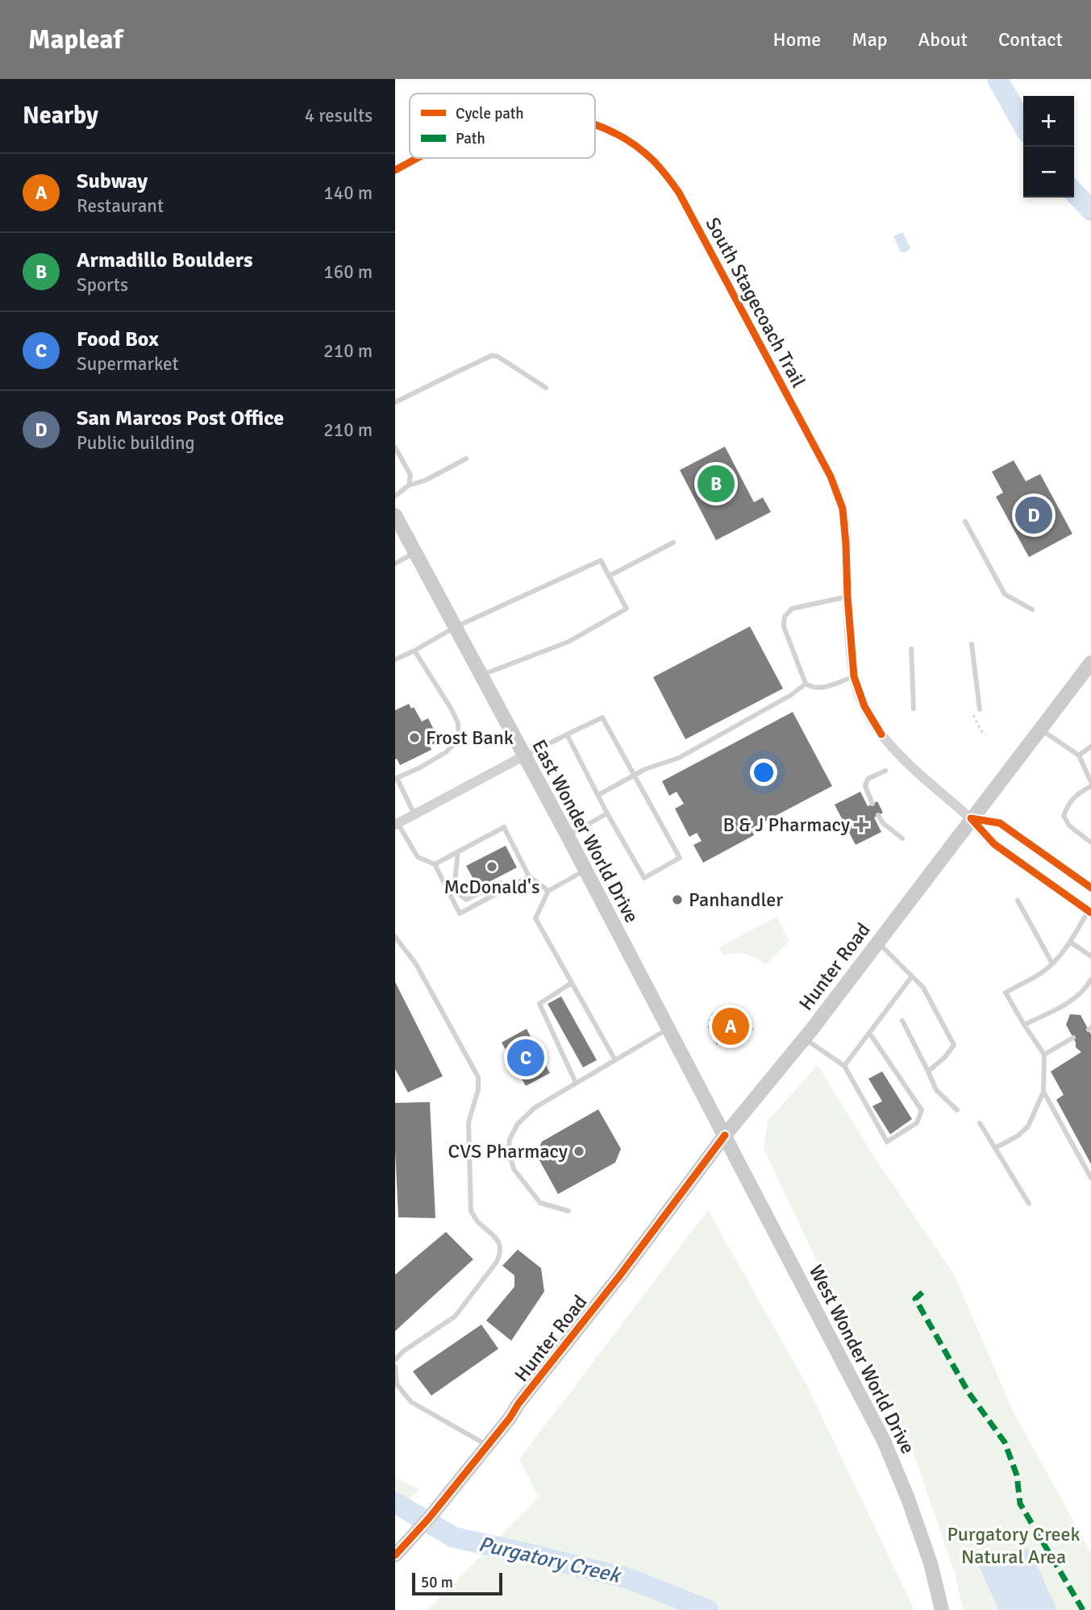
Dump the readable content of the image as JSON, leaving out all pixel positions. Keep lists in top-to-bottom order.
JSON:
{
  "streets": {
    "main road": ["East Wonder World Drive", "Hunter Road", "West Wonder World Drive"],
    "street": ["South Stagecoach Trail"]
  },
  "crossings": [
    ["South Stagecoach Trail", "Hunter Road"],
    ["East Wonder World Drive", "Hunter Road"],
    ["East Wonder World Drive", "West Wonder World Drive"],
    ["Hunter Road", "West Wonder World Drive"]
  ],
  "water": ["Purgatory Creek"],
  "parks": ["Purgatory Creek Natural Area"],
  "places": {
    "other": [
      "Frost Bank",
      "McDonald's",
      "Panhandler",
      "CVS Pharmacy"
    ],
    "health": ["B & J Pharmacy"]
  },
  "legend": ["Cycle path", "Path"],
  "scale_bar": "50 m",
  "page": {
    "header": "Mapleaf",
    "nav": [
      "Home",
      "Map",
      "About",
      "Contact"
    ],
    "heading": ["Nearby", "4 results"],
    "map_buttons": ["+", "−"],
    "list": [
      {
        "mark": "A",
        "name": "Subway",
        "note": "Restaurant",
        "value": "140 m"
      },
      {
        "mark": "B",
        "name": "Armadillo Boulders",
        "note": "Sports",
        "value": "160 m"
      },
      {
        "mark": "C",
        "name": "Food Box",
        "note": "Supermarket",
        "value": "210 m"
      },
      {
        "mark": "D",
        "name": "San Marcos Post Office",
        "note": "Public building",
        "value": "210 m"
      }
    ],
    "pins": [
      "B",
      "D",
      "A",
      "C"
    ],
    "scale": "50 m"
  }
}
